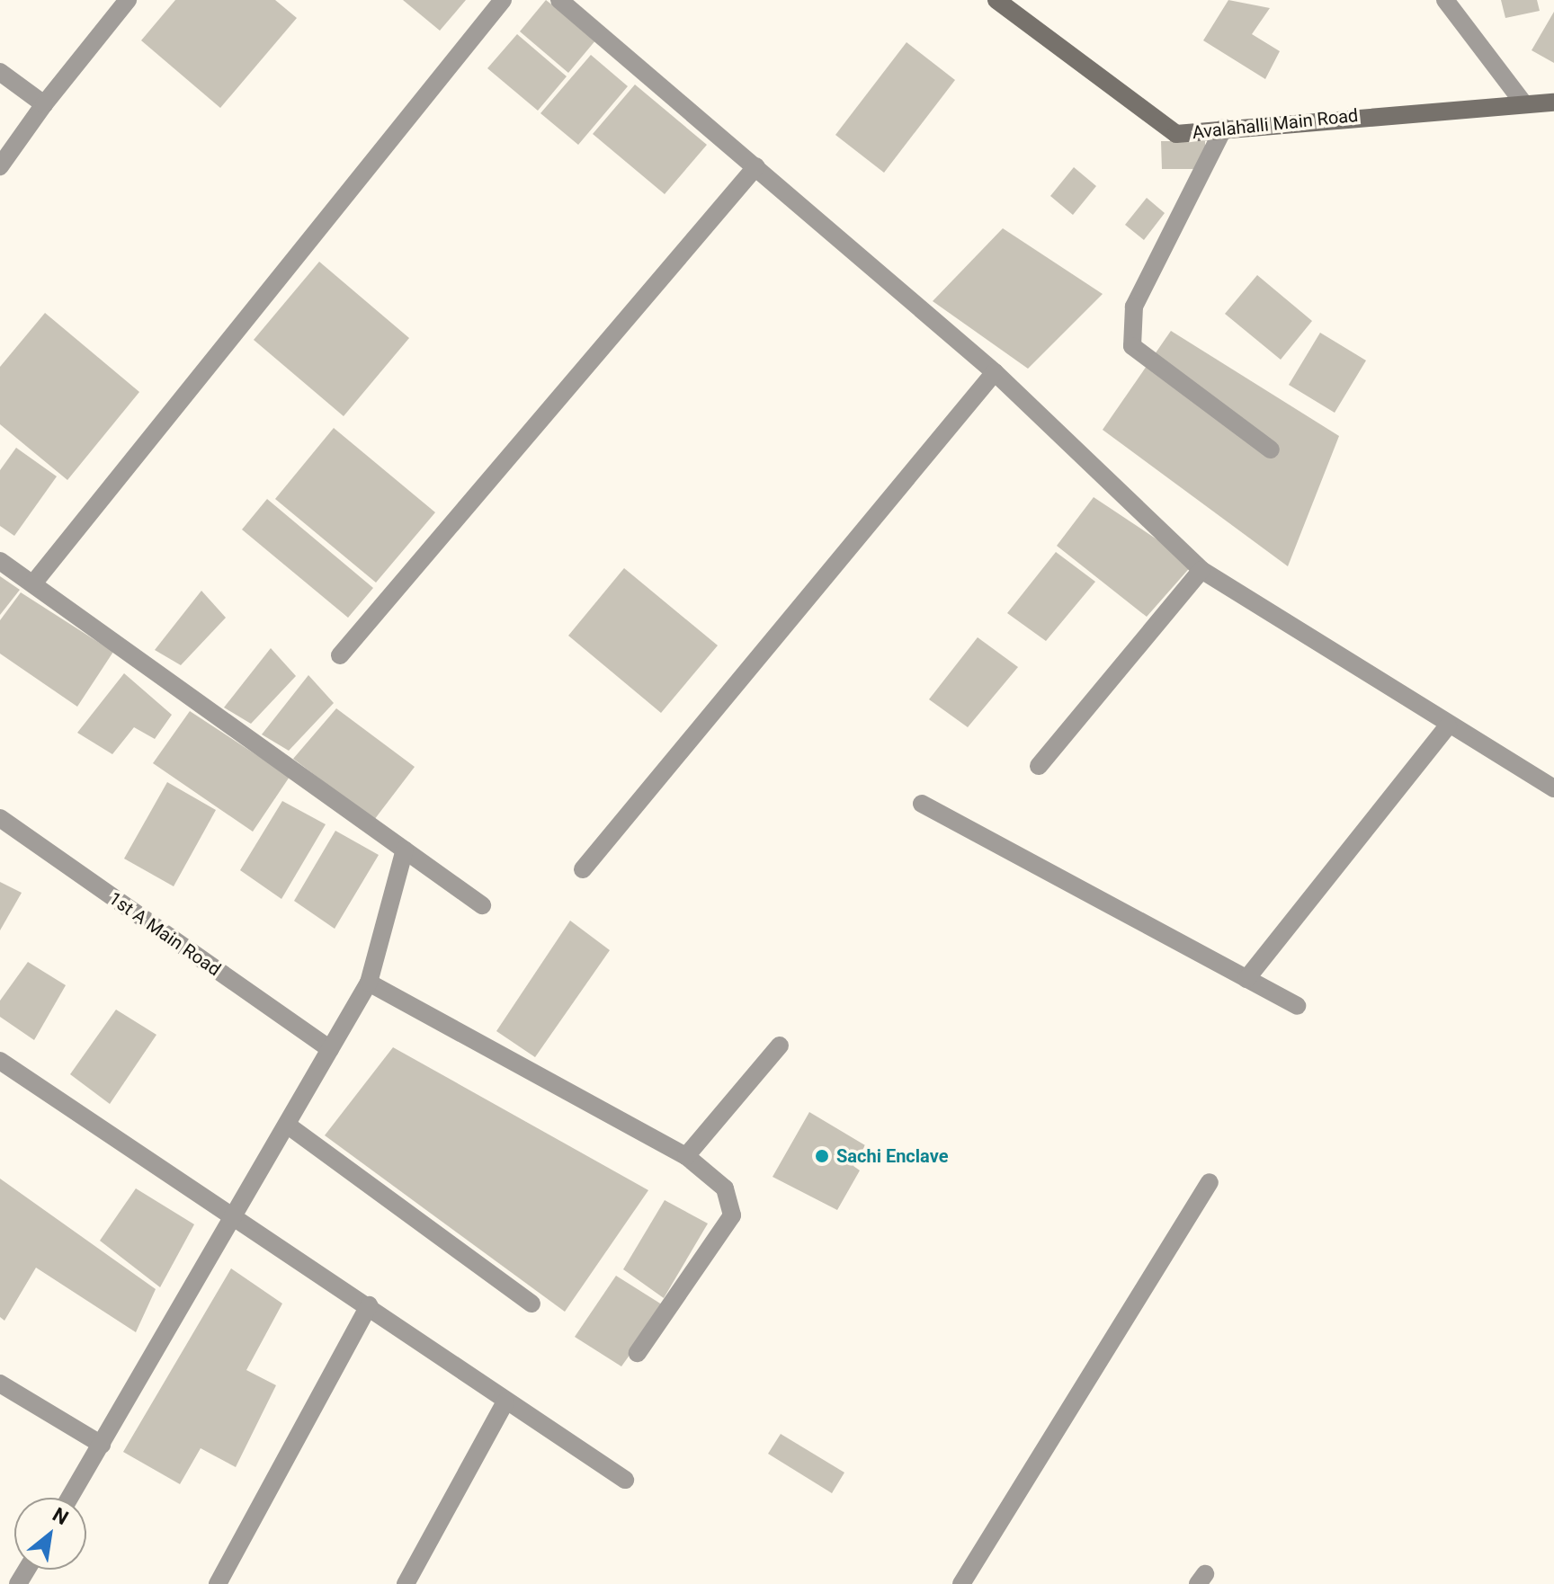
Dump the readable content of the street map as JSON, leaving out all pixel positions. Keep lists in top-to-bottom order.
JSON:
{
  "streets": {
    "main road": ["Avalahalli Main Road"],
    "street": ["1st A Main Road"]
  },
  "places": ["Sachi Enclave"],
  "north": "top right"
}
